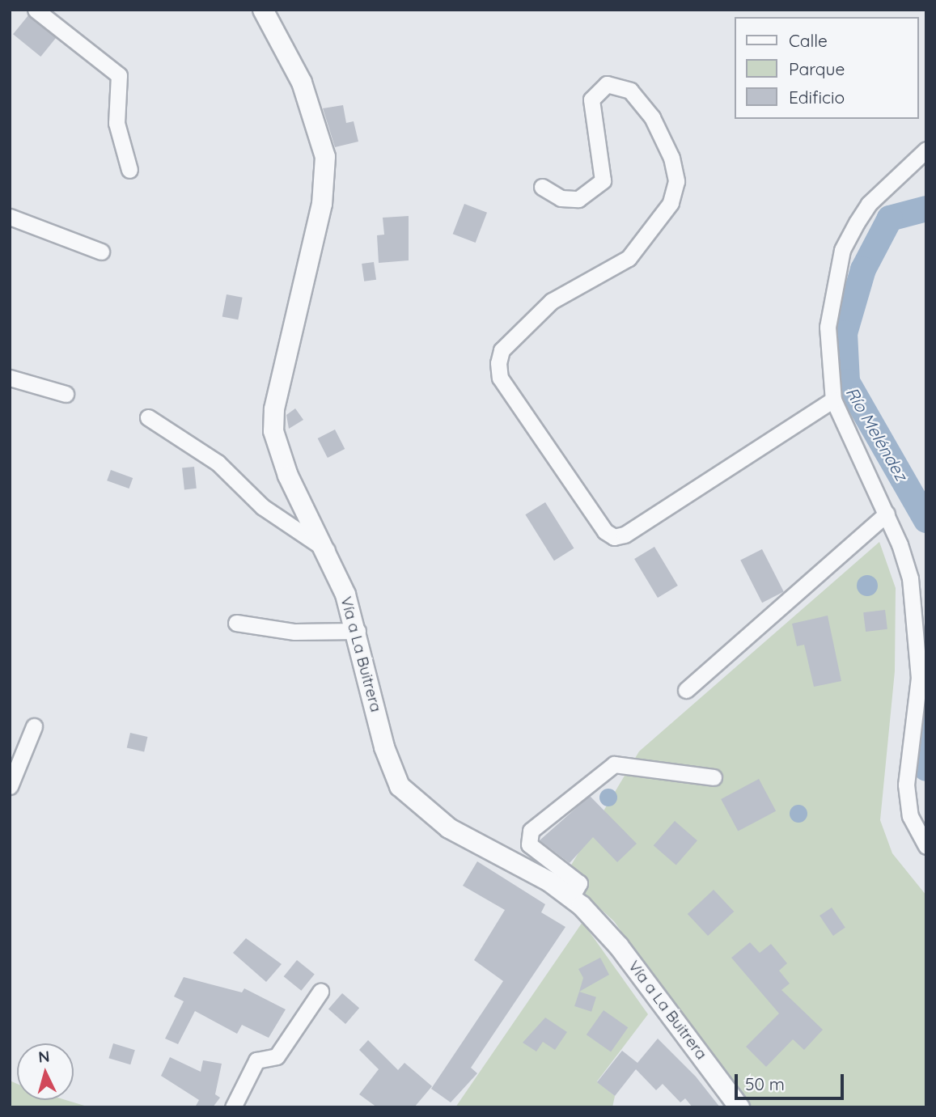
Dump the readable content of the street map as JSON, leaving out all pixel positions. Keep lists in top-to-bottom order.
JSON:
{
  "streets": {
    "street": ["Vía a La Buitrera"]
  },
  "water": ["Río Meléndez"],
  "legend": ["Calle", "Parque", "Edificio"],
  "scale_bar": "50 m",
  "north": "top"
}
